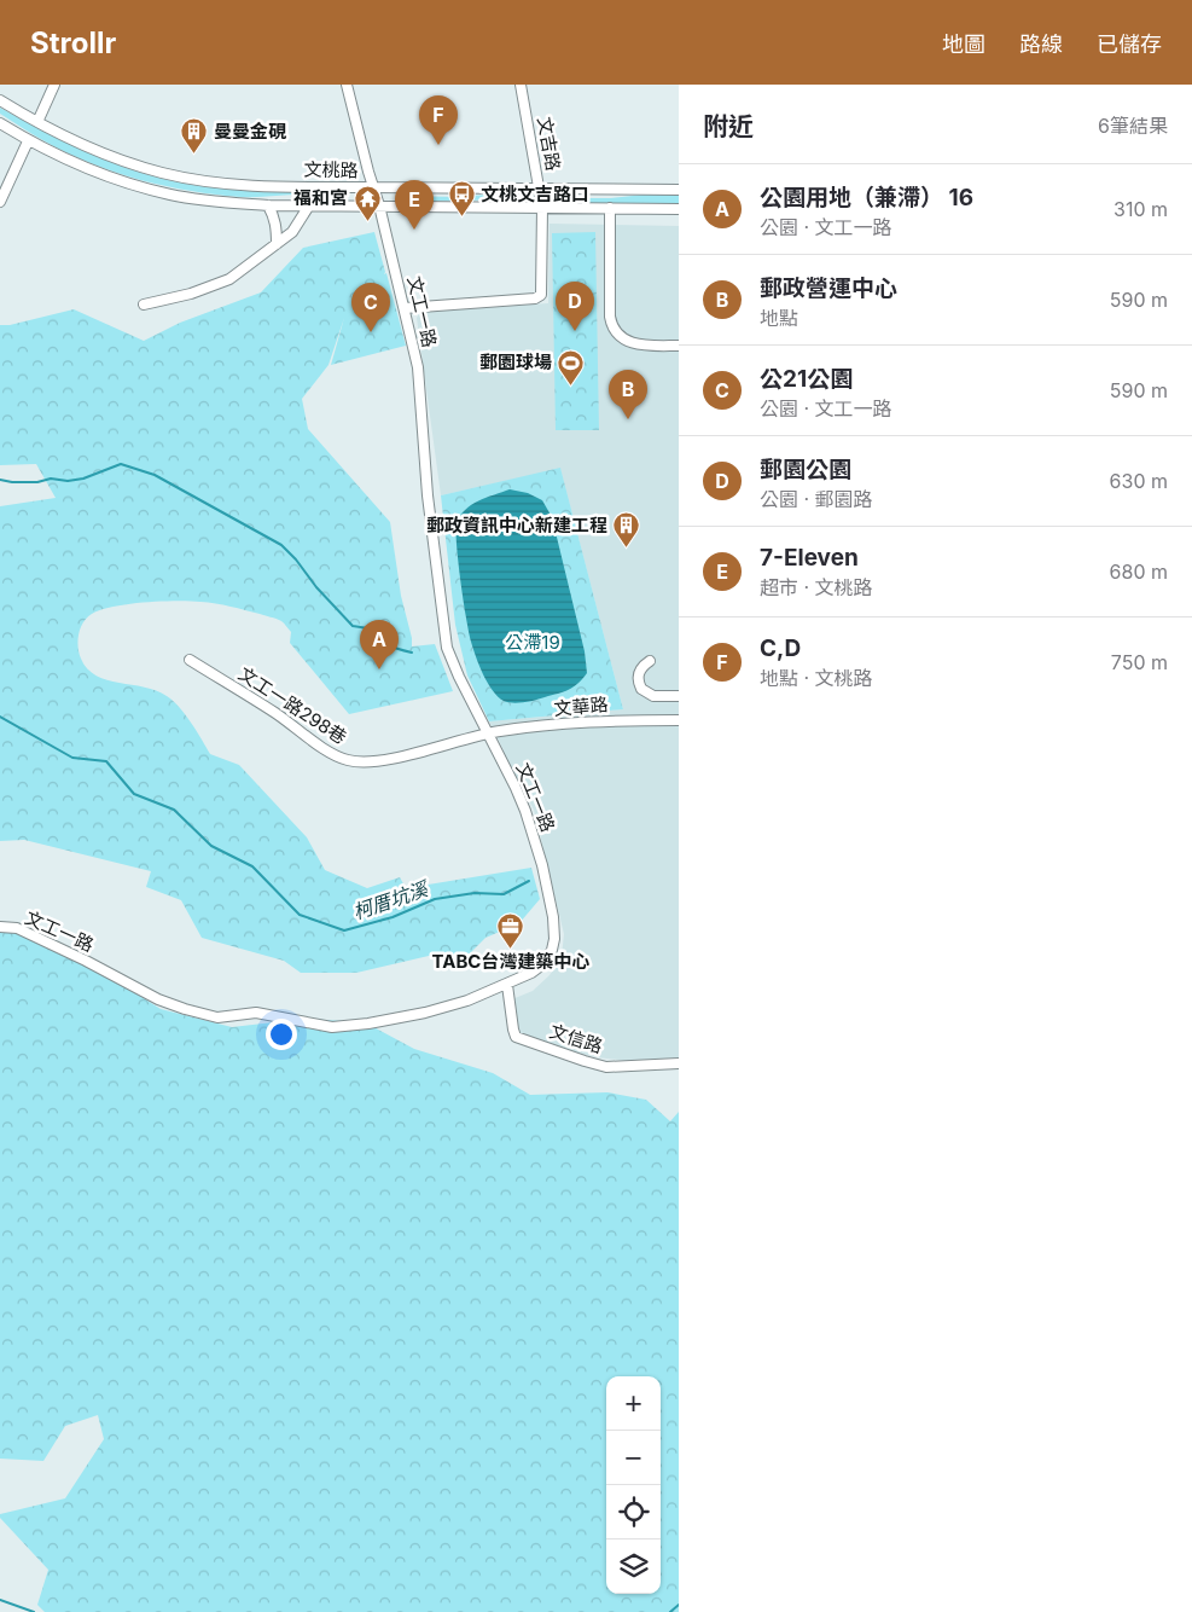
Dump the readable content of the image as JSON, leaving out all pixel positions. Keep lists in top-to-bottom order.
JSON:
{
  "streets": {
    "street": [
      "文吉路",
      "文桃路",
      "文工一路",
      "文工一路298巷",
      "文華路",
      "文信路"
    ]
  },
  "crossings": [
    ["文吉路", "文桃路"],
    ["文吉路", "文工一路"],
    ["文桃路", "文工一路"],
    ["文工一路", "文工一路298巷"],
    ["文工一路", "文華路"],
    ["文工一路", "文信路"],
    ["文工一路298巷", "文華路"]
  ],
  "water": ["柯厝坑溪"],
  "parks": ["公滯19"],
  "places": {
    "building": ["曼曼金硯", "郵政資訊中心新建工程"],
    "bus stop": ["文桃文吉路口"],
    "temple": ["福和宮"],
    "sports": ["郵園球場"],
    "office": ["TABC台灣建築中心"]
  },
  "page": {
    "header": "Strollr",
    "nav": ["地圖", "路線", "已儲存"],
    "heading": ["附近", "6筆結果"],
    "pins": [
      "F",
      "E",
      "D",
      "C",
      "B",
      "A"
    ],
    "list": [
      {
        "mark": "A",
        "name": "公園用地（兼滯） 16",
        "note": "公園 · 文工一路",
        "value": "310 m"
      },
      {
        "mark": "B",
        "name": "郵政營運中心",
        "note": "地點",
        "value": "590 m"
      },
      {
        "mark": "C",
        "name": "公21公園",
        "note": "公園 · 文工一路",
        "value": "590 m"
      },
      {
        "mark": "D",
        "name": "郵園公園",
        "note": "公園 · 郵園路",
        "value": "630 m"
      },
      {
        "mark": "E",
        "name": "7-Eleven",
        "note": "超市 · 文桃路",
        "value": "680 m"
      },
      {
        "mark": "F",
        "name": "C,D",
        "note": "地點 · 文桃路",
        "value": "750 m"
      }
    ],
    "map_buttons": ["+", "−"]
  }
}
